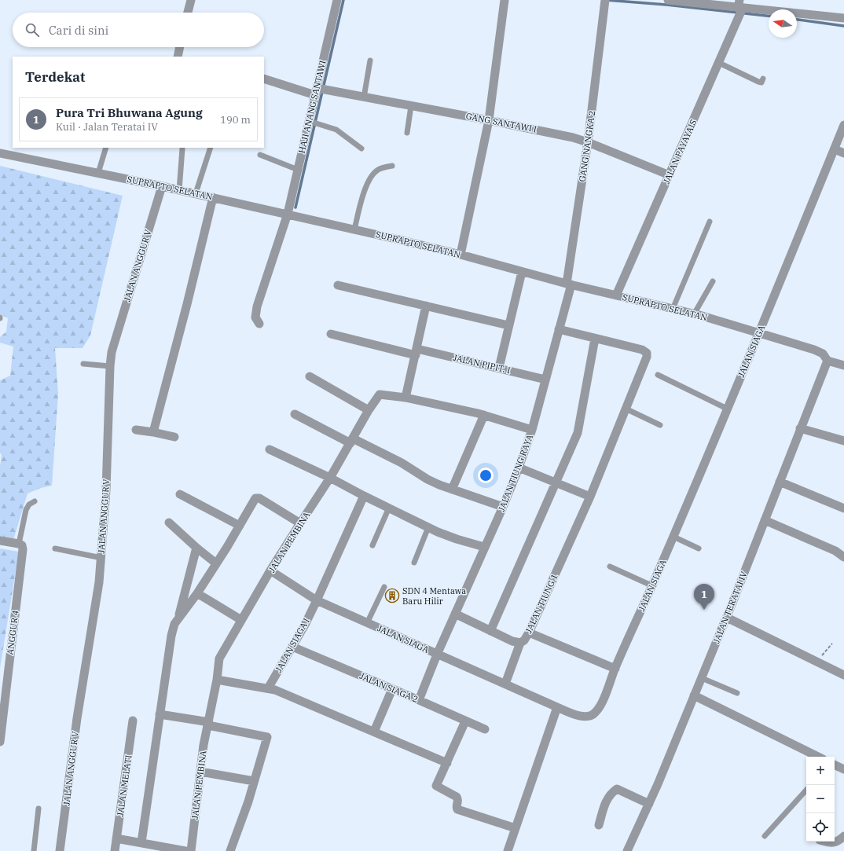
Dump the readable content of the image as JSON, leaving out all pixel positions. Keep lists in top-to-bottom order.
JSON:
{
  "streets": {
    "street": [
      "HAJI ANANG SANTAWI",
      "GANG SANTAWI I",
      "GANG NANGKA 2",
      "JALAN PAYAYAIS",
      "SUPRAPTO SELATAN",
      "JALAN ANGGUR V",
      "JALAN SIAGA",
      "JALAN PIPIT. I",
      "JALAN TIUNG RAYA",
      "JALAN PEMBINA",
      "JALAN TIUNG 1",
      "JALAN TERATAI IV",
      "ANGGUR 4",
      "JALAN SIAGA I",
      "JALAN SIAGA 2",
      "JALAN MELATI"
    ]
  },
  "crossings": [
    ["HAJI ANANG SANTAWI", "GANG SANTAWI I"],
    ["HAJI ANANG SANTAWI", "SUPRAPTO SELATAN"],
    ["GANG SANTAWI I", "GANG NANGKA 2"],
    ["GANG SANTAWI I", "JALAN PAYAYAIS"],
    ["GANG NANGKA 2", "SUPRAPTO SELATAN"],
    ["GANG NANGKA 2", "JALAN TIUNG RAYA"],
    ["JALAN PAYAYAIS", "SUPRAPTO SELATAN"],
    ["SUPRAPTO SELATAN", "JALAN ANGGUR V"],
    ["SUPRAPTO SELATAN", "JALAN SIAGA"],
    ["SUPRAPTO SELATAN", "JALAN TIUNG RAYA"],
    ["SUPRAPTO SELATAN", "JALAN TERATAI IV"],
    ["JALAN SIAGA", "JALAN TIUNG RAYA"],
    ["JALAN SIAGA", "JALAN PEMBINA"],
    ["JALAN SIAGA", "JALAN SIAGA I"],
    ["JALAN PIPIT. I", "JALAN TIUNG RAYA"],
    ["JALAN TIUNG RAYA", "JALAN PEMBINA"],
    ["JALAN TIUNG RAYA", "JALAN TIUNG 1"],
    ["JALAN TIUNG RAYA", "JALAN SIAGA 2"],
    ["JALAN SIAGA I", "JALAN SIAGA 2"]
  ],
  "places": {
    "building": ["SDN 4 Mentawa Baru Hilir"]
  },
  "north": "left",
  "page": {
    "search": "Cari di sini",
    "heading": "Terdekat",
    "list": [
      {
        "mark": "1",
        "name": "Pura Tri Bhuwana Agung",
        "note": "Kuil · Jalan Teratai IV",
        "value": "190 m"
      }
    ],
    "pins": "1",
    "map_buttons": ["+", "−"]
  }
}
